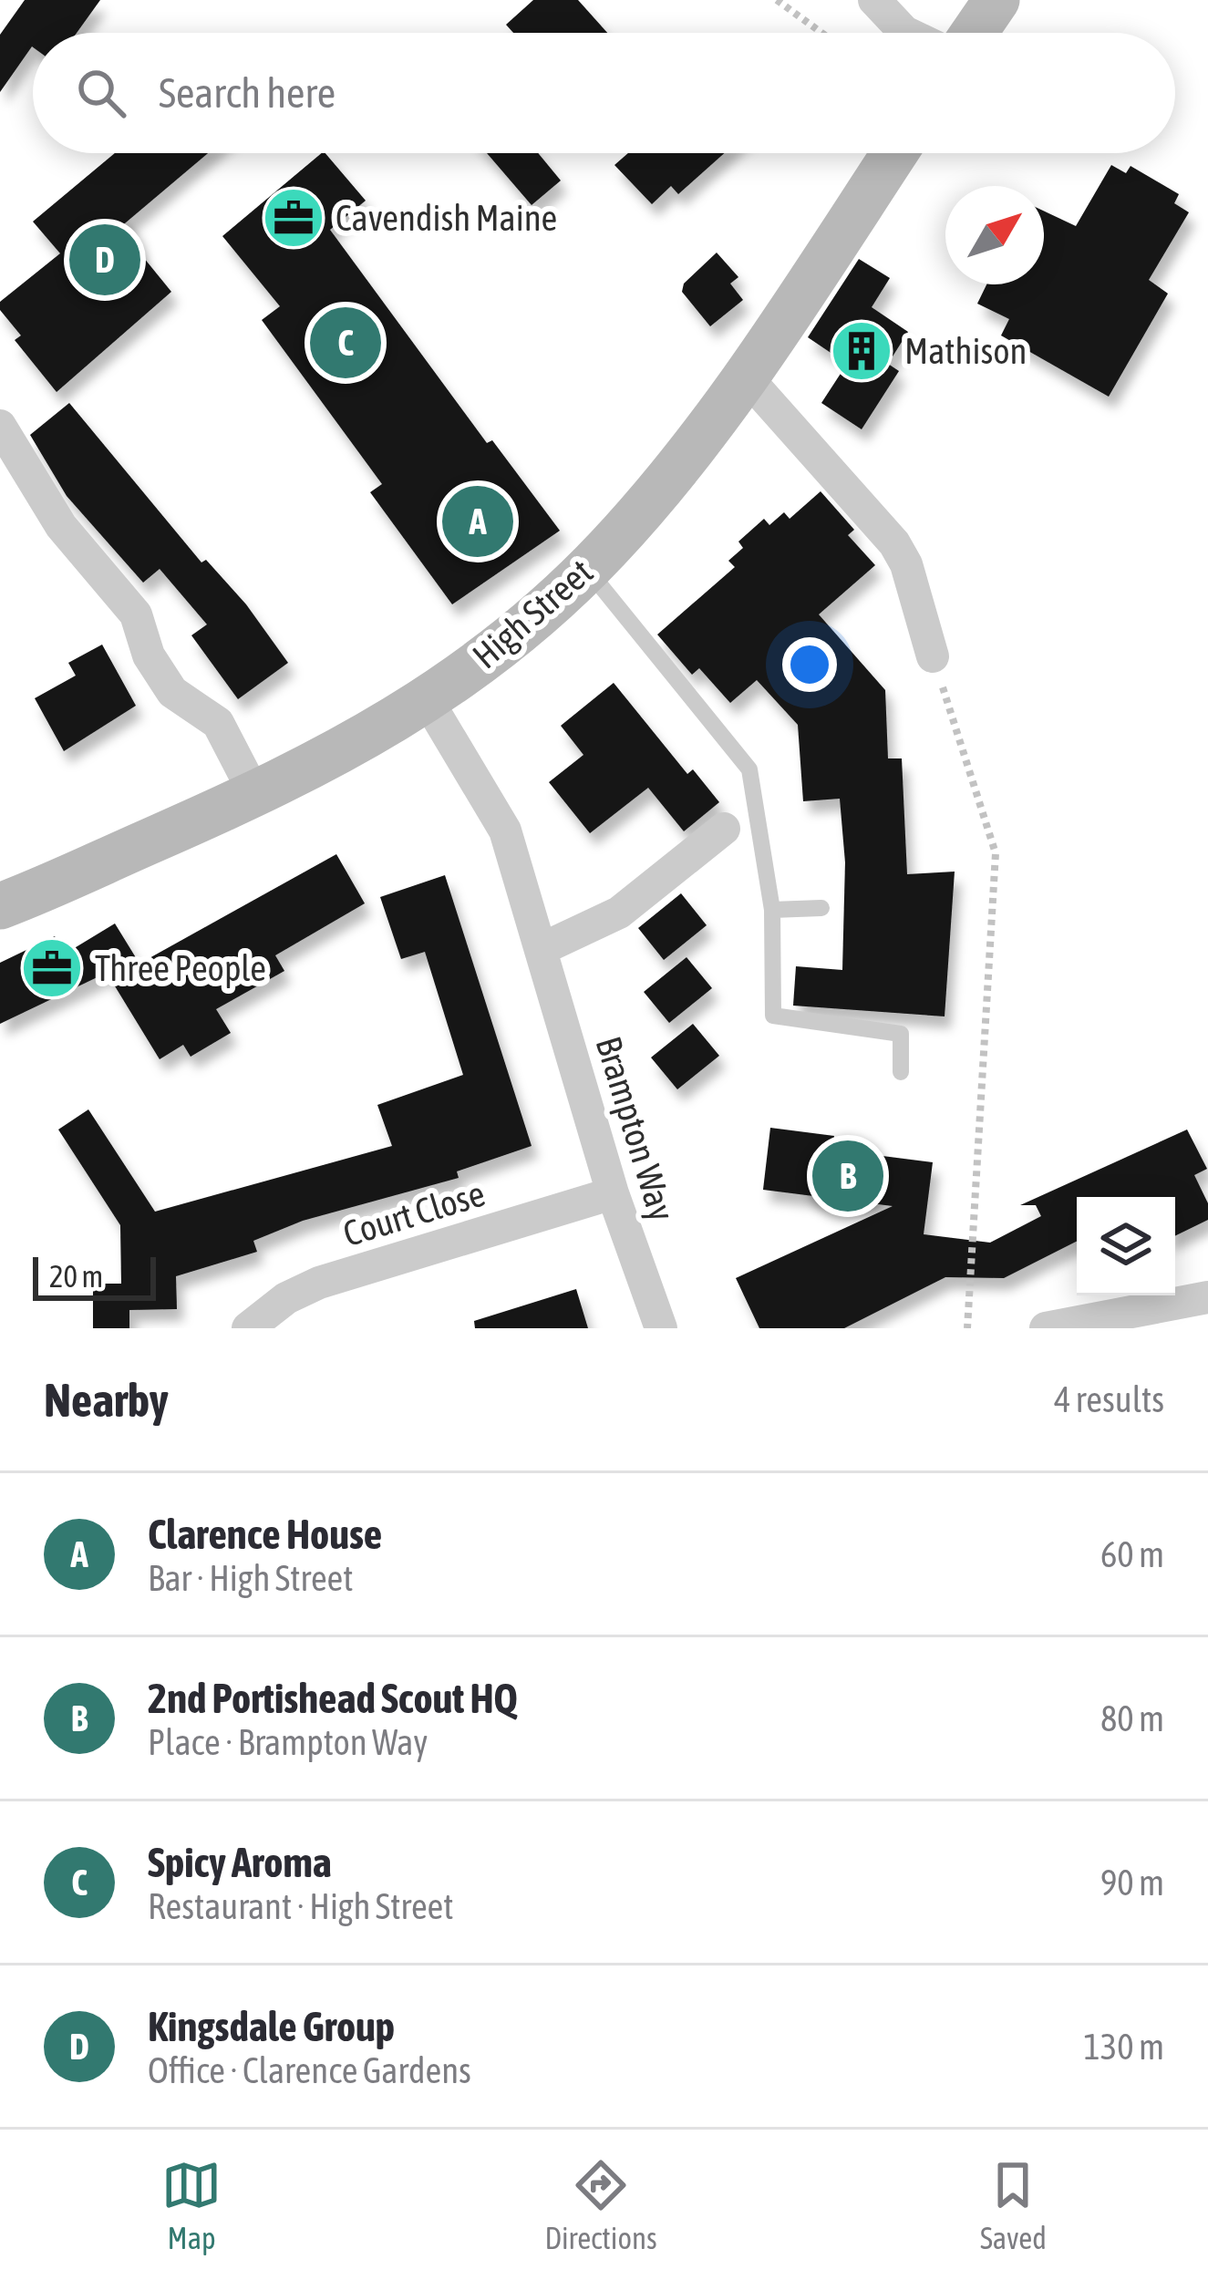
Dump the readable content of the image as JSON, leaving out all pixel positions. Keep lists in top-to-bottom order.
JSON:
{
  "streets": {
    "main road": ["High Street"],
    "street": ["Brampton Way", "Court Close"]
  },
  "crossings": [
    ["High Street", "Brampton Way"],
    ["Brampton Way", "Court Close"]
  ],
  "places": {
    "office": ["Cavendish Maine", "Three People"],
    "building": ["Mathison"]
  },
  "scale_bar": "20 m",
  "north": "top right",
  "page": {
    "search": "Search here",
    "pins": [
      "D",
      "C",
      "A",
      "B"
    ],
    "scale": "20 m",
    "heading": ["Nearby", "4 results"],
    "list": [
      {
        "mark": "A",
        "name": "Clarence House",
        "note": "Bar · High Street",
        "value": "60 m"
      },
      {
        "mark": "B",
        "name": "2nd Portishead Scout HQ",
        "note": "Place · Brampton Way",
        "value": "80 m"
      },
      {
        "mark": "C",
        "name": "Spicy Aroma",
        "note": "Restaurant · High Street",
        "value": "90 m"
      },
      {
        "mark": "D",
        "name": "Kingsdale Group",
        "note": "Office · Clarence Gardens",
        "value": "130 m"
      }
    ],
    "nav": ["Map", "Directions", "Saved"]
  }
}
